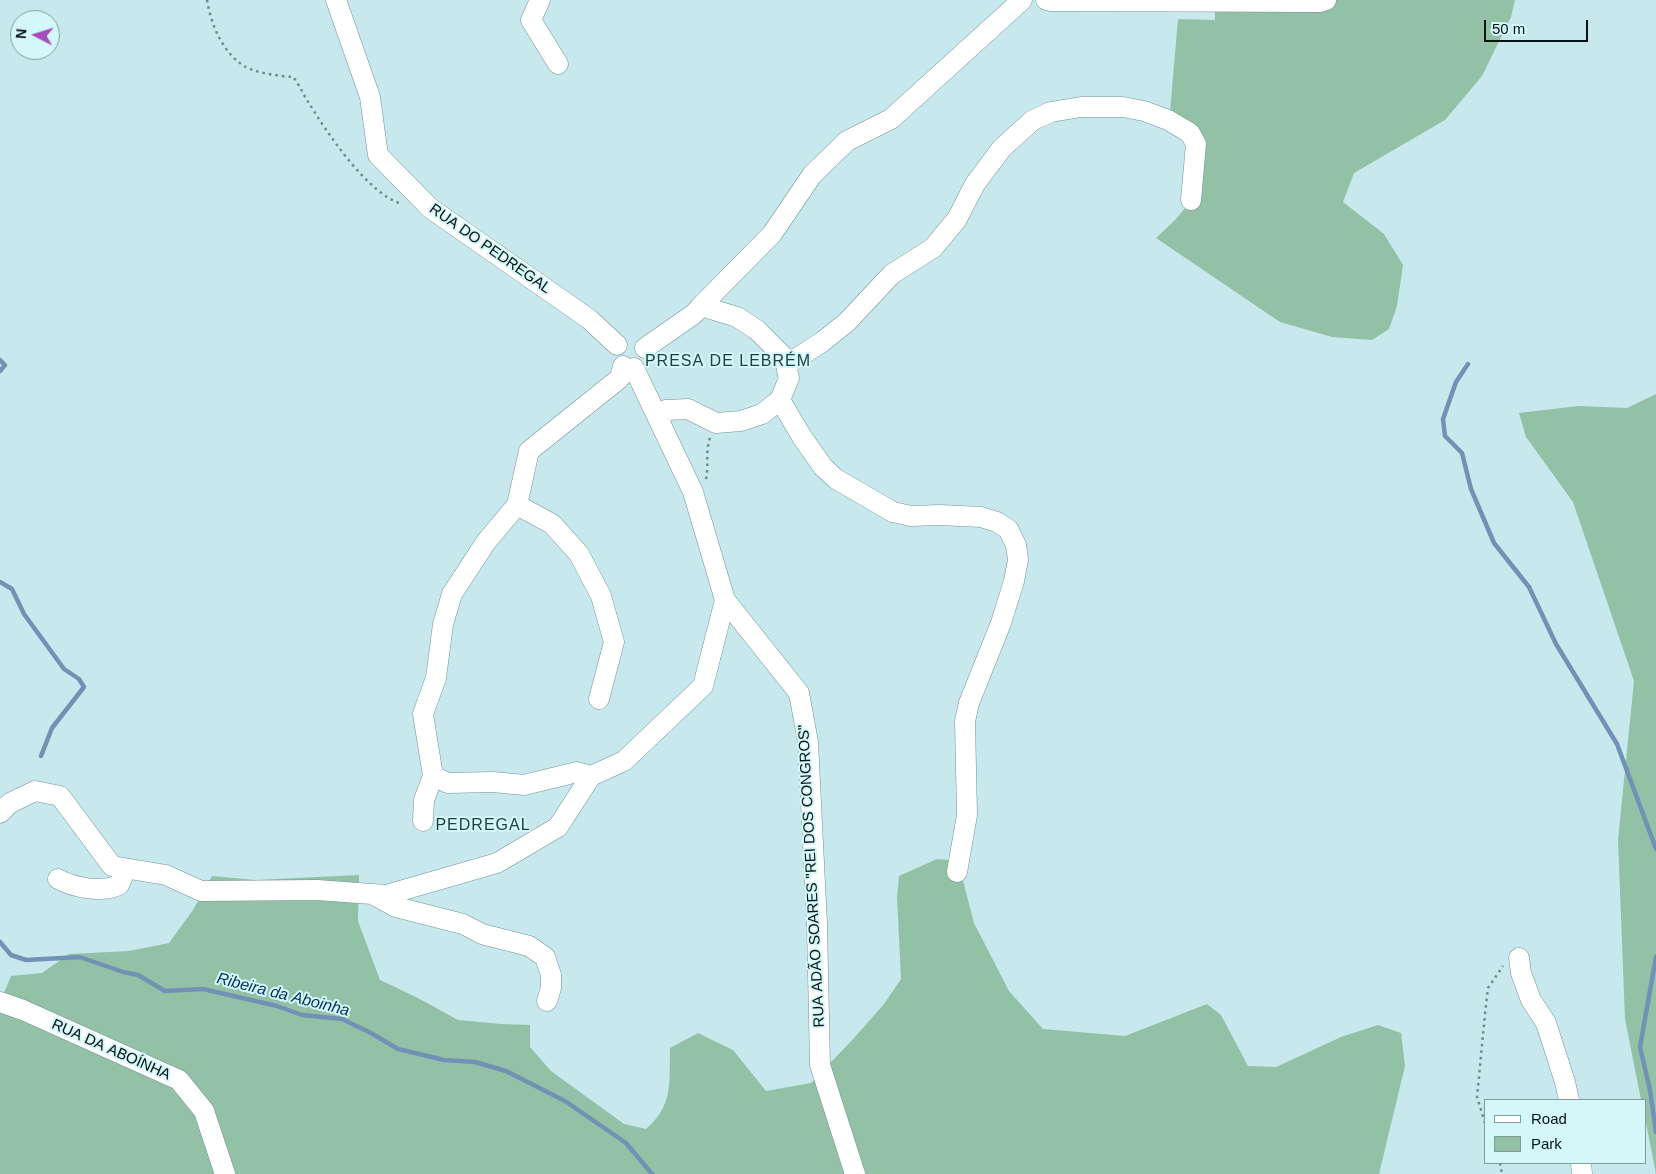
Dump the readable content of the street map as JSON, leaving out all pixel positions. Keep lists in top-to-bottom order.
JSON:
{
  "streets": {
    "street": ["RUA DO PEDREGAL", "RUA ADÃO SOARES \"REI DOS CONGROS\"", "RUA DA ABOÍNHA"]
  },
  "districts": ["PRESA DE LEBRÉM", "PEDREGAL"],
  "water": ["Ribeira da Aboinha"],
  "legend": ["Road", "Park"],
  "scale_bar": "50 m",
  "north": "left"
}
